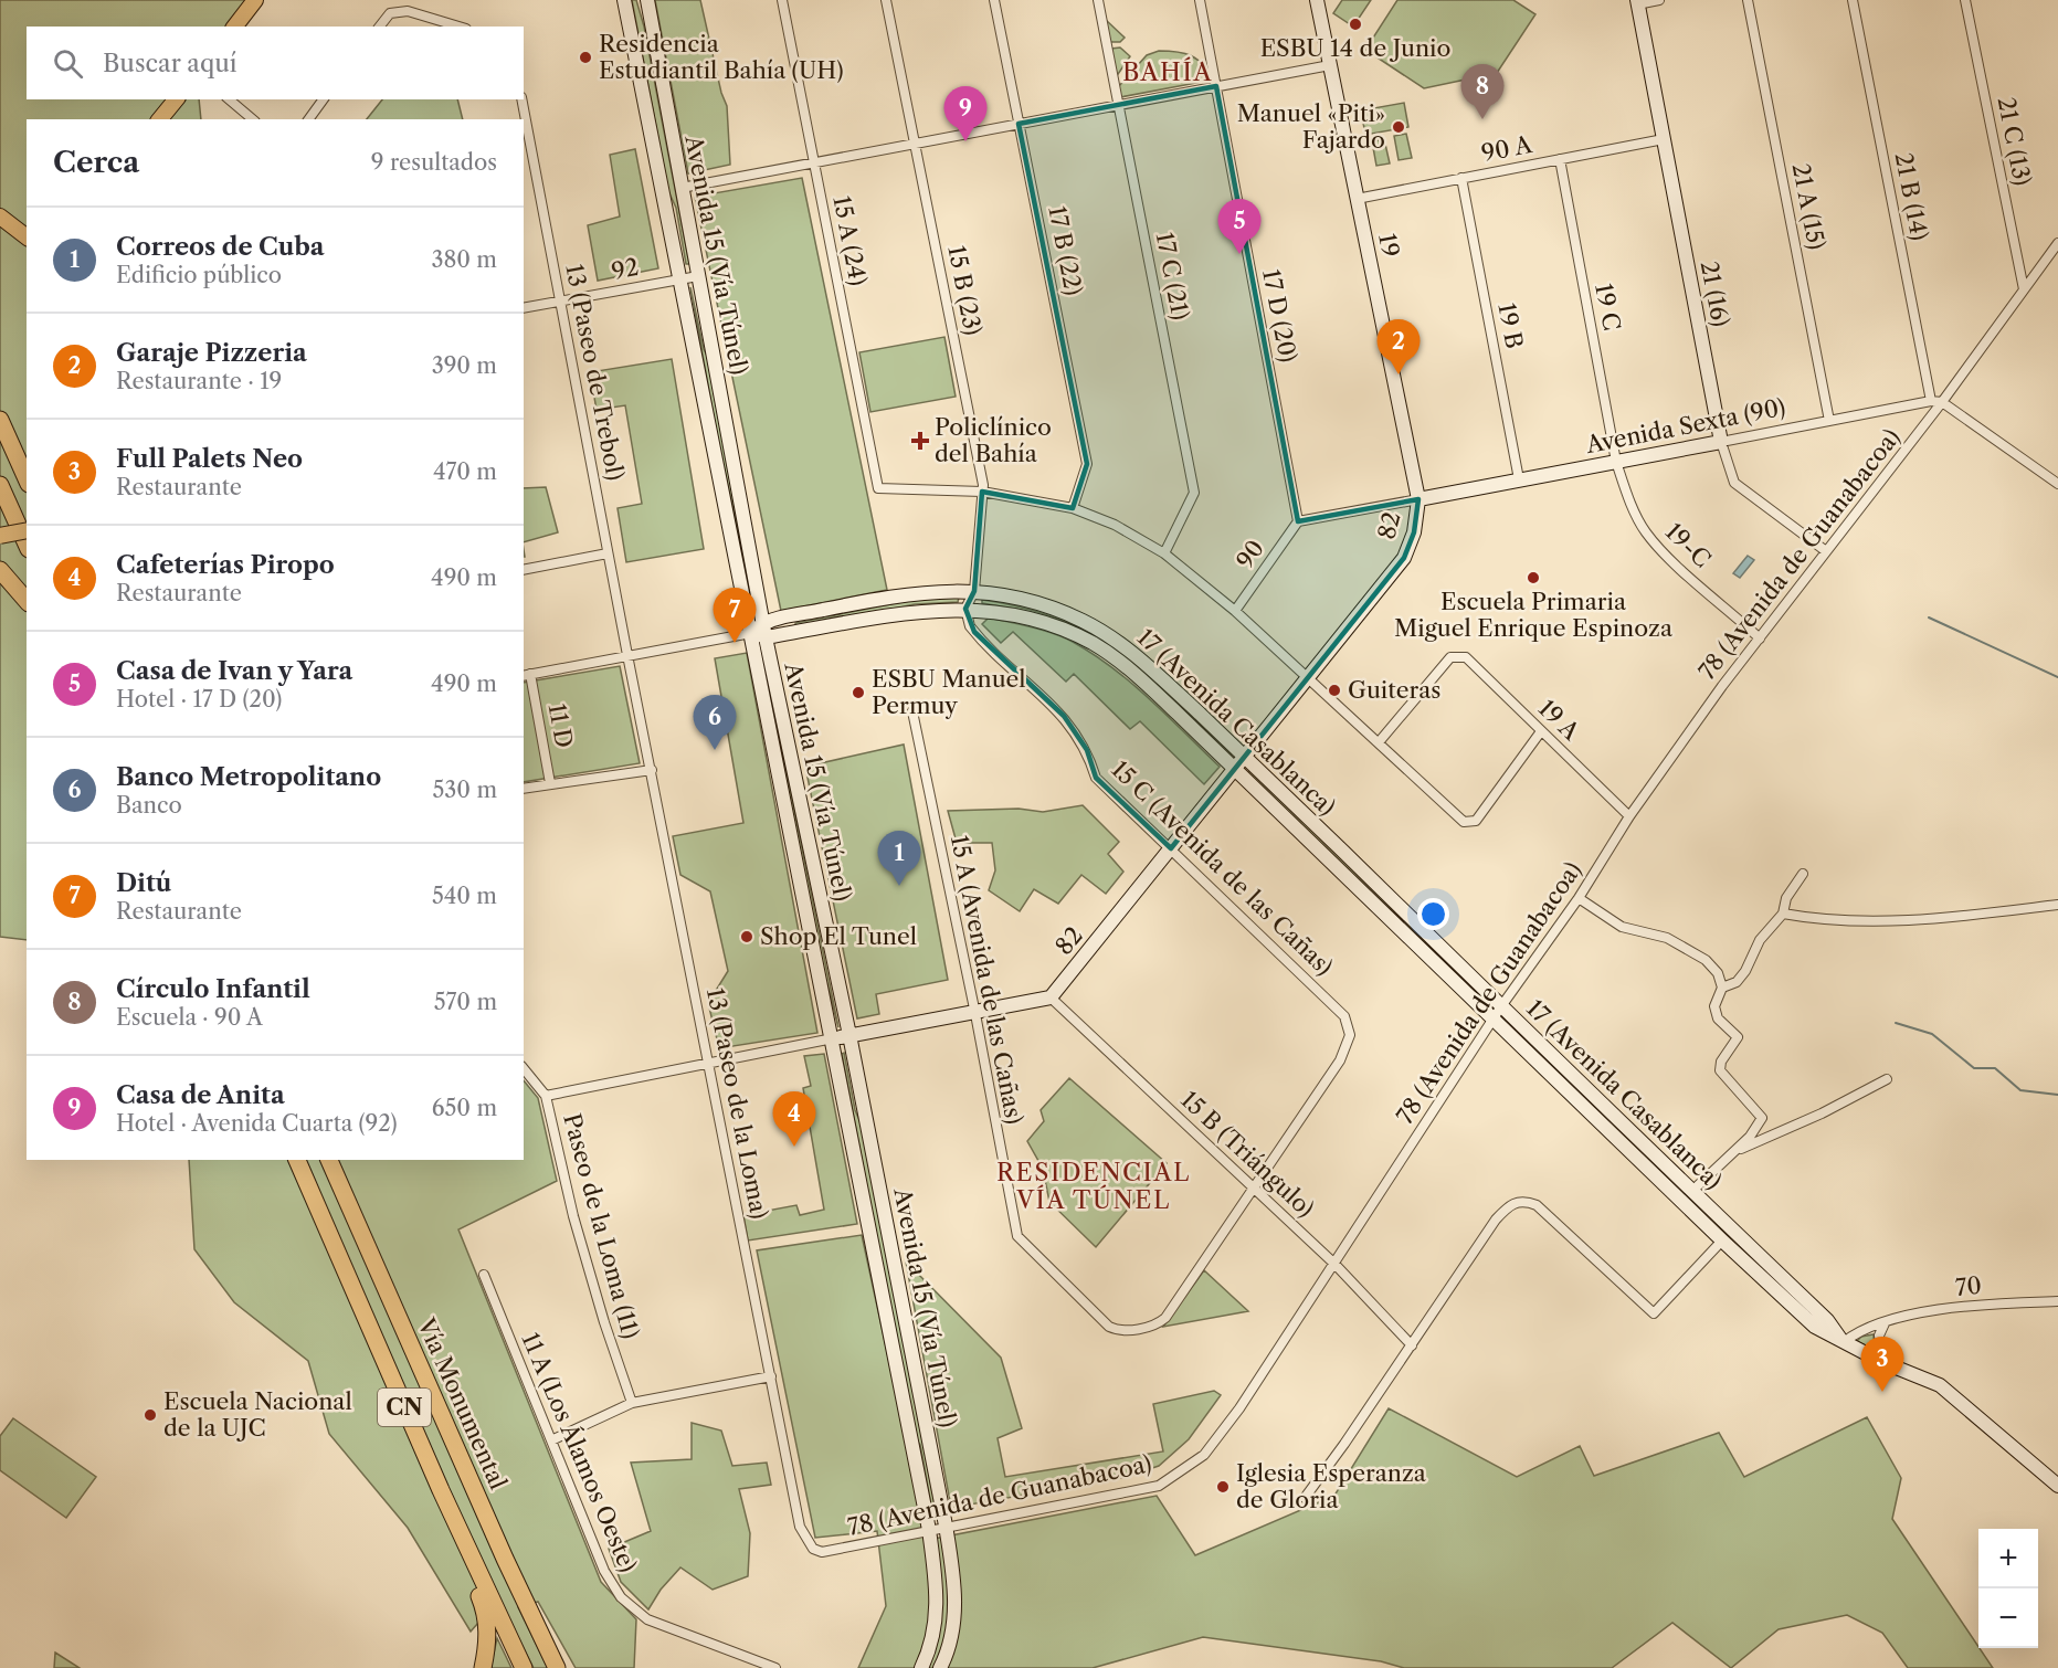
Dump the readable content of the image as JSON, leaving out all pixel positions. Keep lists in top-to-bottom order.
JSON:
{
  "streets": {
    "highway": ["Vía Monumental", "CN"],
    "main road": [
      "19",
      "Avenida 15 (Vía Túnel)",
      "21 (16)",
      "Avenida Sexta (90)",
      "82",
      "17 (Avenida Casablanca)"
    ],
    "street": [
      "21 C (13)",
      "90 A",
      "21 B (14)",
      "21 A (15)",
      "15 A (24)",
      "17 B (22)",
      "92",
      "17 C (21)",
      "15 B (23)",
      "19 C",
      "17 D (20)",
      "19 B",
      "13 (Paseo de Trebol)",
      "19-C",
      "90",
      "78 (Avenida de Guanabacoa)",
      "19 A",
      "11 D",
      "15 C (Avenida de las Cañas)",
      "15 A (Avenida de las Cañas)",
      "13 (Paseo de la Loma)",
      "15 B (Triángulo)",
      "Paseo de la Loma (11)",
      "70",
      "11 A (Los Álamos Oeste)"
    ]
  },
  "crossings": [
    ["21 C (13)", "78 (Avenida de Guanabacoa)"],
    ["90 A", "19"],
    ["90 A", "21 (16)"],
    ["90 A", "19 C"],
    ["90 A", "19 B"],
    ["21 B (14)", "Avenida Sexta (90)"],
    ["21 A (15)", "Avenida Sexta (90)"],
    ["15 A (24)", "15 B (23)"],
    ["19", "Avenida Sexta (90)"],
    ["19", "82"],
    ["Avenida 15 (Vía Túnel)", "92"],
    ["Avenida 15 (Vía Túnel)", "78 (Avenida de Guanabacoa)"],
    ["Avenida 15 (Vía Túnel)", "17 (Avenida Casablanca)"],
    ["92", "13 (Paseo de Trebol)"],
    ["15 B (23)", "17 (Avenida Casablanca)"],
    ["21 (16)", "Avenida Sexta (90)"],
    ["21 (16)", "78 (Avenida de Guanabacoa)"],
    ["19 C", "Avenida Sexta (90)"],
    ["19 C", "19-C"],
    ["17 D (20)", "Avenida Sexta (90)"],
    ["17 D (20)", "90"],
    ["19 B", "Avenida Sexta (90)"],
    ["13 (Paseo de Trebol)", "13 (Paseo de la Loma)"],
    ["Avenida Sexta (90)", "82"],
    ["Avenida Sexta (90)", "19-C"],
    ["Avenida Sexta (90)", "90"],
    ["Avenida Sexta (90)", "78 (Avenida de Guanabacoa)"],
    ["82", "17 (Avenida Casablanca)"],
    ["82", "15 C (Avenida de las Cañas)"],
    ["82", "15 B (Triángulo)"],
    ["19-C", "78 (Avenida de Guanabacoa)"],
    ["78 (Avenida de Guanabacoa)", "19 A"],
    ["78 (Avenida de Guanabacoa)", "17 (Avenida Casablanca)"],
    ["78 (Avenida de Guanabacoa)", "13 (Paseo de la Loma)"],
    ["78 (Avenida de Guanabacoa)", "15 B (Triángulo)"],
    ["17 (Avenida Casablanca)", "15 C (Avenida de las Cañas)"],
    ["17 (Avenida Casablanca)", "70"],
    ["15 C (Avenida de las Cañas)", "15 A (Avenida de las Cañas)"],
    ["15 C (Avenida de las Cañas)", "15 B (Triángulo)"],
    ["15 A (Avenida de las Cañas)", "15 B (Triángulo)"]
  ],
  "districts": ["BAHÍA", "RESIDENCIAL VÍA TÚNEL"],
  "places": {
    "other": [
      "ESBU 14 de Junio",
      "Residencia Estudiantil Bahía (UH)",
      "Manuel «Piti» Fajardo",
      "Escuela Primaria Miguel Enrique Espinoza",
      "Guiteras",
      "ESBU Manuel Permuy",
      "Shop El Tunel",
      "Escuela Nacional de la UJC",
      "Iglesia Esperanza de Gloria"
    ],
    "health": ["Policlínico del Bahía"]
  },
  "page": {
    "search": "Buscar aquí",
    "pins": [
      "8",
      "9",
      "5",
      "2",
      "7",
      "6",
      "1",
      "4",
      "3"
    ],
    "heading": ["Cerca", "9 resultados"],
    "list": [
      {
        "mark": "1",
        "name": "Correos de Cuba",
        "note": "Edificio público",
        "value": "380 m"
      },
      {
        "mark": "2",
        "name": "Garaje Pizzeria",
        "note": "Restaurante · 19",
        "value": "390 m"
      },
      {
        "mark": "3",
        "name": "Full Palets Neo",
        "note": "Restaurante",
        "value": "470 m"
      },
      {
        "mark": "4",
        "name": "Cafeterías Piropo",
        "note": "Restaurante",
        "value": "490 m"
      },
      {
        "mark": "5",
        "name": "Casa de Ivan y Yara",
        "note": "Hotel · 17 D (20)",
        "value": "490 m"
      },
      {
        "mark": "6",
        "name": "Banco Metropolitano",
        "note": "Banco",
        "value": "530 m"
      },
      {
        "mark": "7",
        "name": "Ditú",
        "note": "Restaurante",
        "value": "540 m"
      },
      {
        "mark": "8",
        "name": "Círculo Infantil",
        "note": "Escuela · 90 A",
        "value": "570 m"
      },
      {
        "mark": "9",
        "name": "Casa de Anita",
        "note": "Hotel · Avenida Cuarta (92)",
        "value": "650 m"
      }
    ],
    "map_buttons": ["+", "−"]
  }
}
